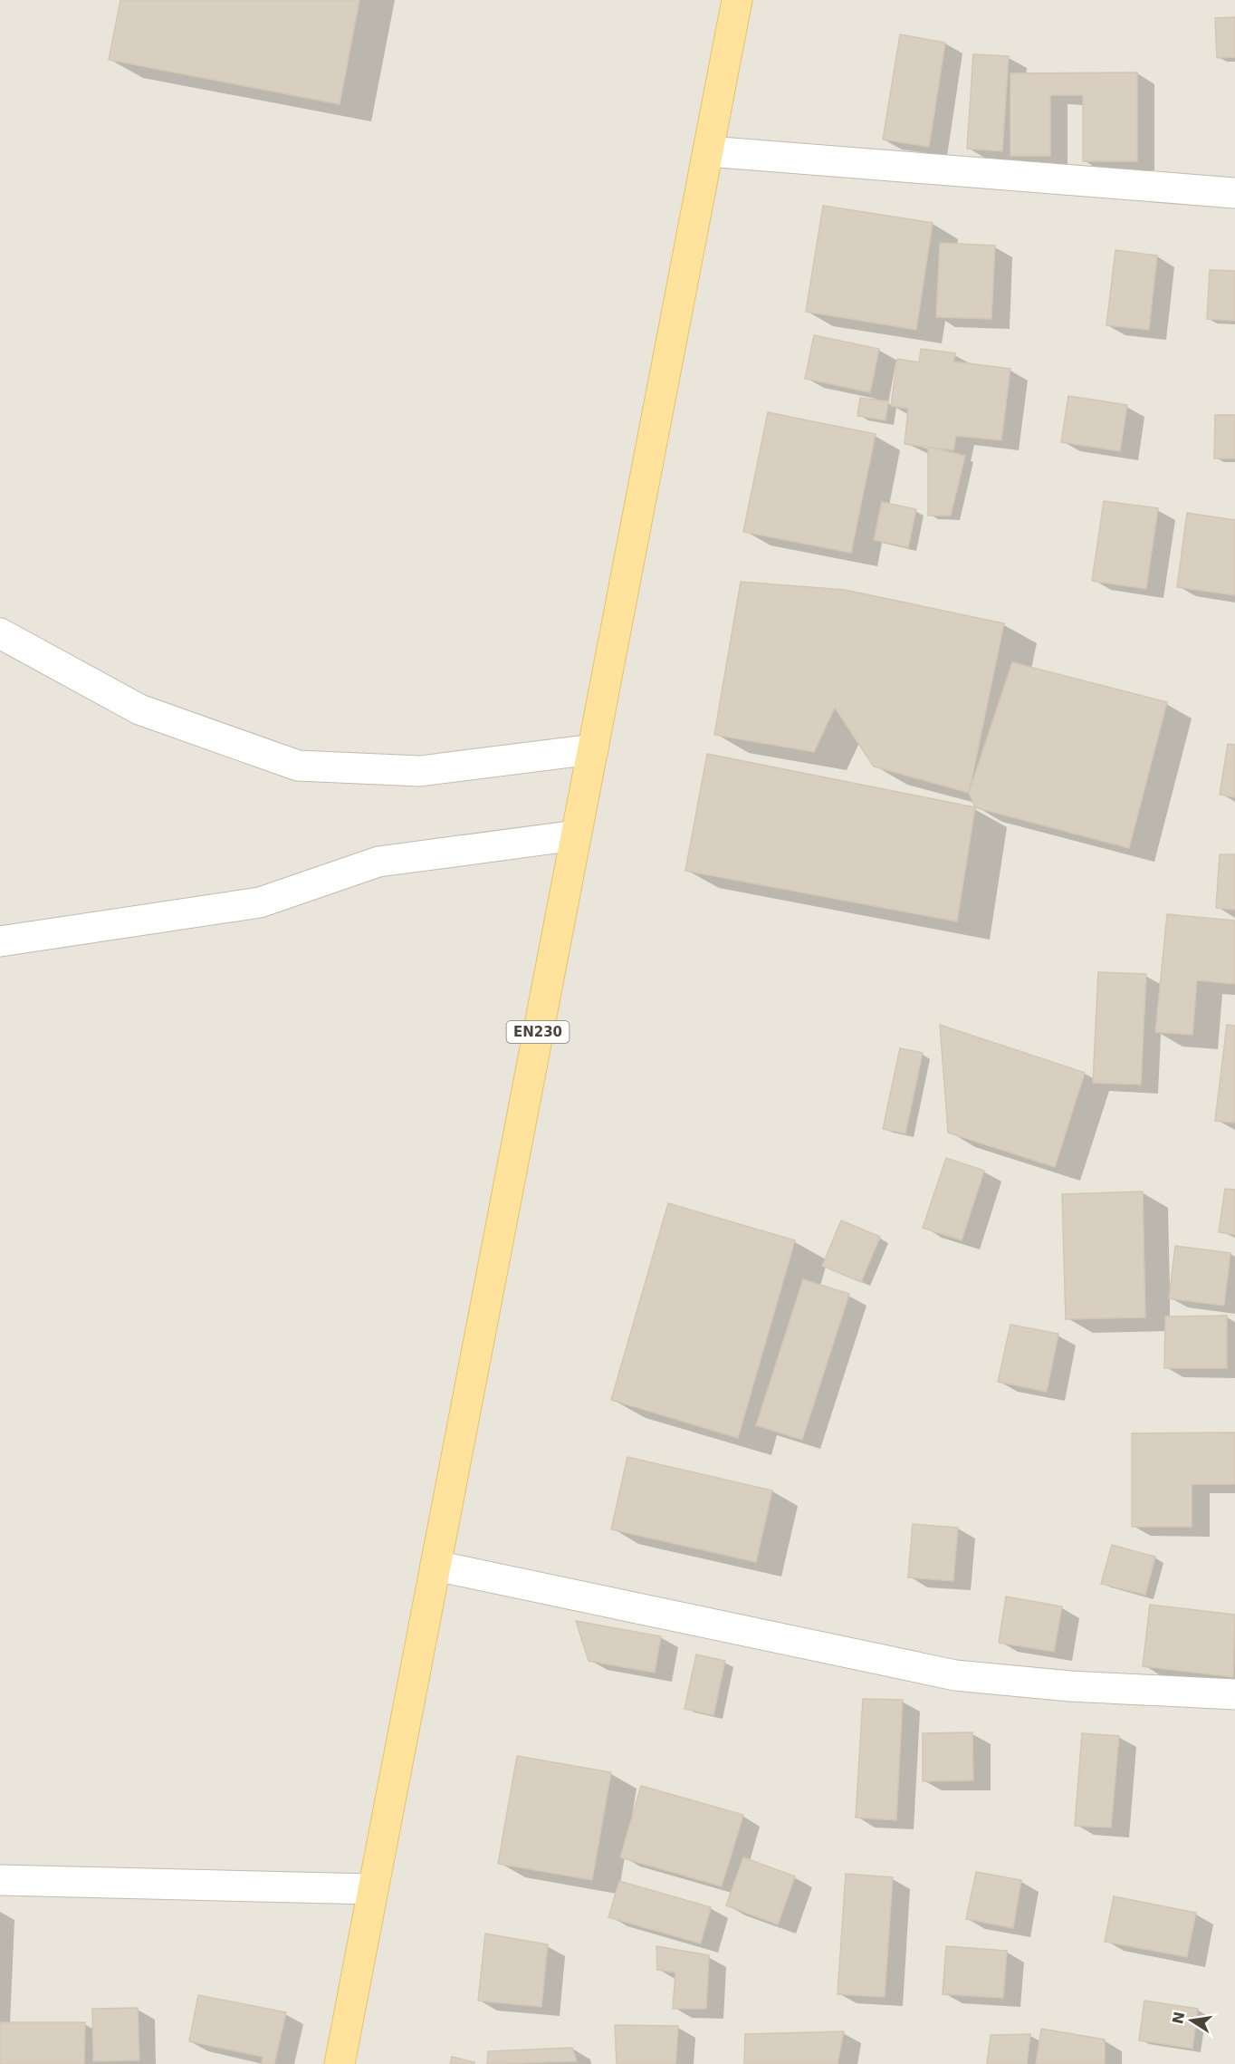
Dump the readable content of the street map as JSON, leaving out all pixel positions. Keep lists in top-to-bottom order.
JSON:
{
  "streets": {
    "main road": ["EN230"]
  },
  "north": "left"
}
